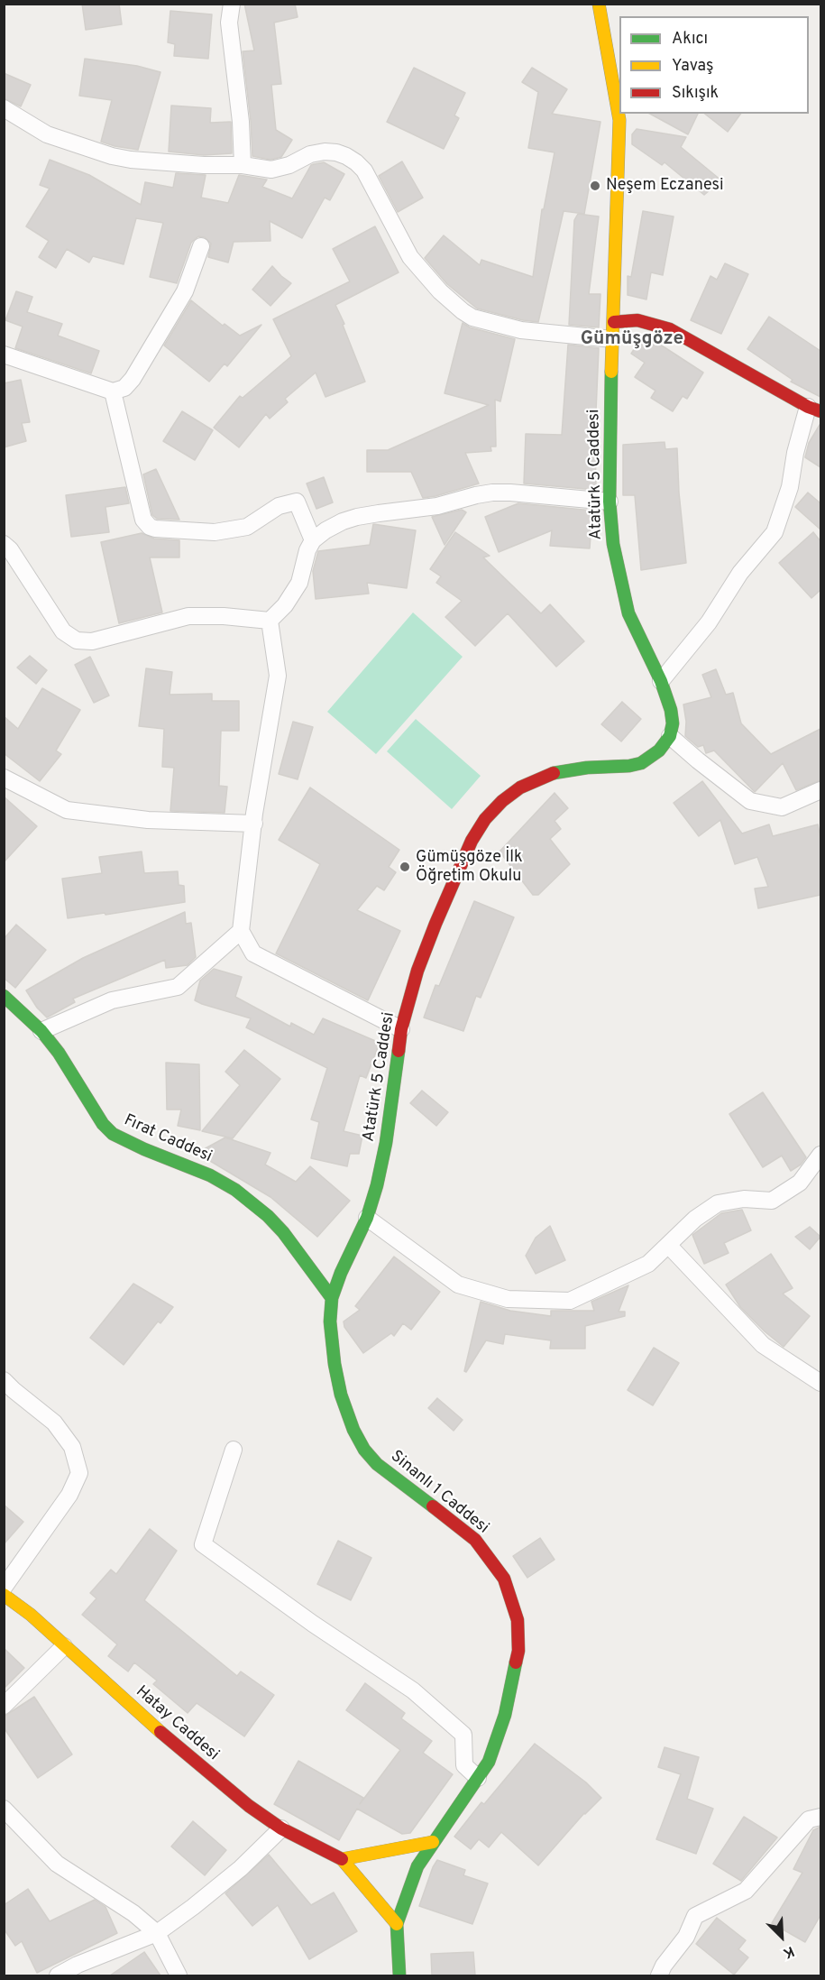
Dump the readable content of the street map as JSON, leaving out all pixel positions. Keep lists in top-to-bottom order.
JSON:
{
  "streets": {
    "main road": [
      "Atatürk 5 Caddesi",
      "Fırat Caddesi",
      "Sinanlı 1 Caddesi",
      "Hatay Caddesi"
    ]
  },
  "crossings": [
    ["Atatürk 5 Caddesi", "Fırat Caddesi"],
    ["Atatürk 5 Caddesi", "Sinanlı 1 Caddesi"],
    ["Fırat Caddesi", "Sinanlı 1 Caddesi"],
    ["Sinanlı 1 Caddesi", "Hatay Caddesi"]
  ],
  "districts": ["Gümüşgöze"],
  "places": ["Neşem Eczanesi", "Gümüşgöze İlk Öğretim Okulu"],
  "legend": ["Akıcı", "Yavaş", "Sıkışık"],
  "north": "bottom right"
}
